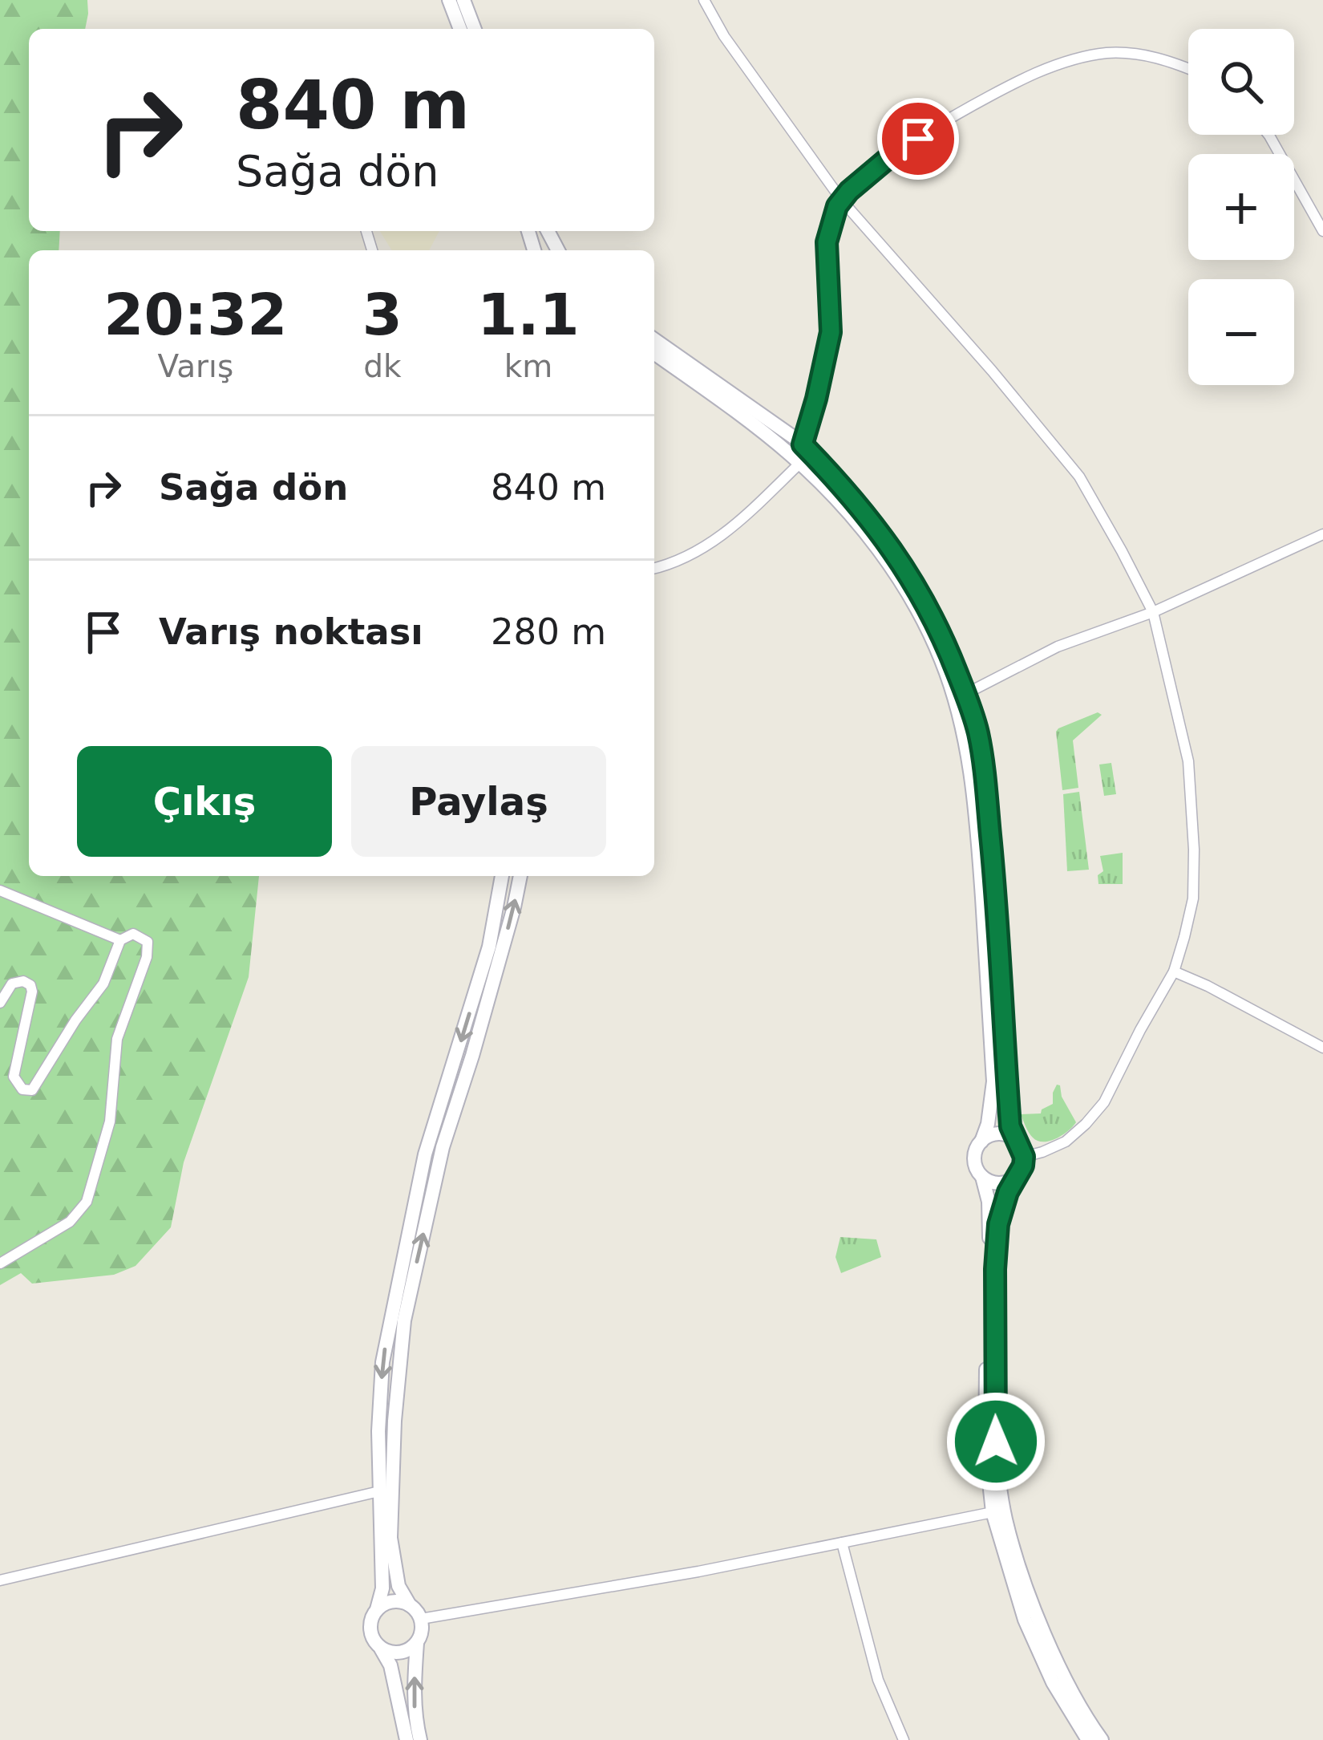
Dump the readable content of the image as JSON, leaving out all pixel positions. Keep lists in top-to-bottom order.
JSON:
{
  "page": {
    "map_buttons": ["+", "−"],
    "turn": ["840 m", "Sağa dön"],
    "eta": [
      "20:32",
      "Varış",
      "3",
      "dk",
      "1.1",
      "km"
    ],
    "list": [
      {
        "name": "Sağa dön",
        "value": "840 m"
      },
      {
        "name": "Varış noktası",
        "value": "280 m"
      }
    ],
    "buttons": ["Çıkış", "Paylaş"]
  }
}
